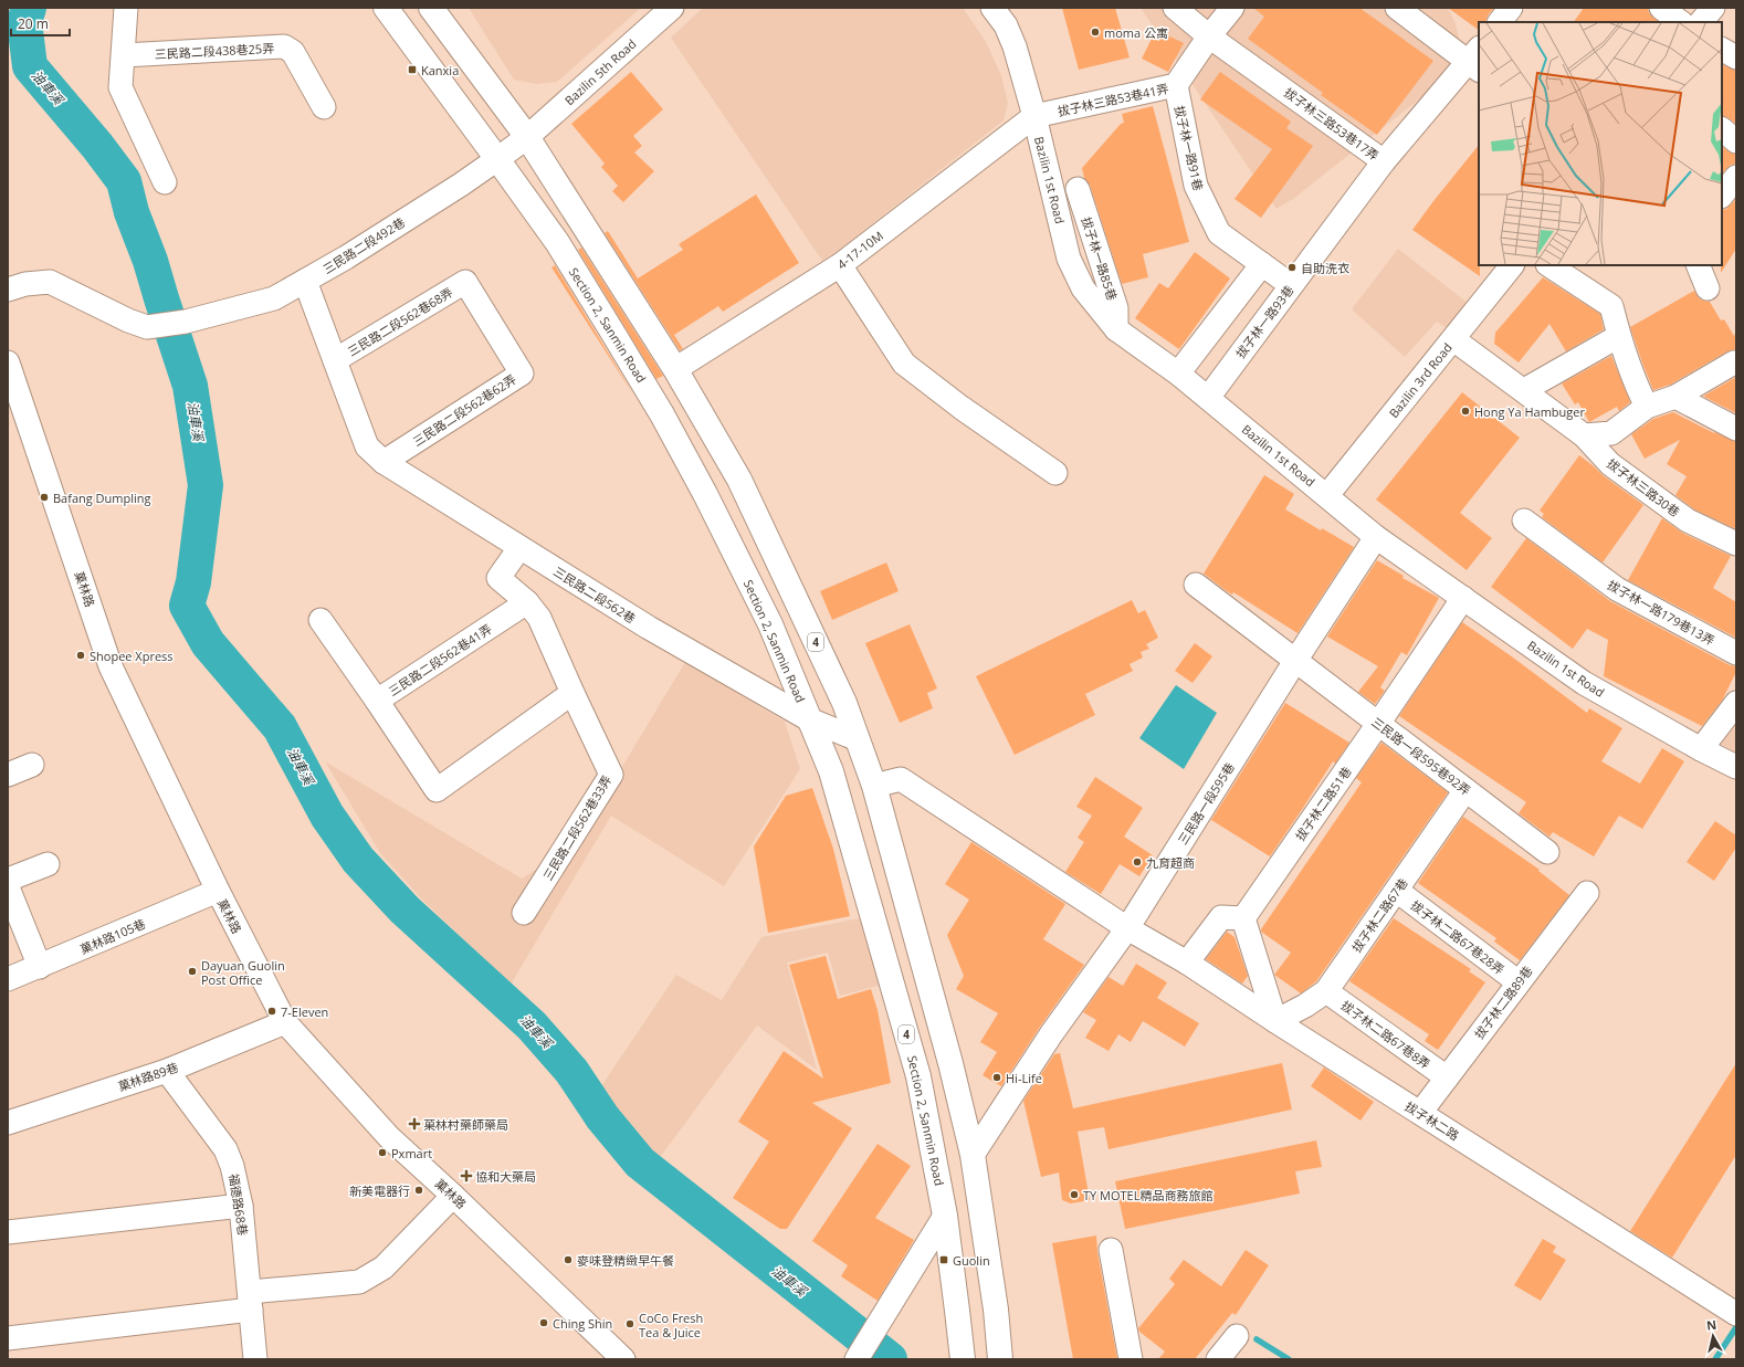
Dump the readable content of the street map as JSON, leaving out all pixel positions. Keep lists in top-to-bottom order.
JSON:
{
  "streets": {
    "main road": ["Section 2, Sanmin Road", "4"],
    "street": [
      "三民路二段438巷25弄",
      "Bazilin 5th Road",
      "拔子林三路53巷41弄",
      "拔子林三路53巷17弄",
      "拔子林一路91巷",
      "Bazilin 1st Road",
      "三民路二段492巷",
      "4-17-10M",
      "拔子林一路85巷",
      "三民路二段562巷68弄",
      "拔子林一路93巷",
      "Bazilin 3rd Road",
      "三民路二段562巷62弄",
      "拔子林三路30巷",
      "菓林路",
      "三民路二段562巷",
      "拔子林一路179巷13弄",
      "三民路二段562巷41弄",
      "三民路一段595巷92弄",
      "三民路一段595巷",
      "拔子林二路51巷",
      "三民路二段562巷33弄",
      "拔子林二路67巷",
      "菓林路105巷",
      "拔子林二路67巷28弄",
      "拔子林二路89巷",
      "拔子林二路67巷8弄",
      "菓林路89巷",
      "拔子林二路",
      "福德路68巷"
    ]
  },
  "crossings": [
    ["Bazilin 5th Road", "三民路二段492巷"],
    ["Bazilin 5th Road", "4"],
    ["拔子林三路53巷41弄", "拔子林三路53巷17弄"],
    ["拔子林三路53巷41弄", "拔子林一路91巷"],
    ["拔子林三路53巷41弄", "Bazilin 1st Road"],
    ["拔子林三路53巷41弄", "4-17-10M"],
    ["拔子林三路53巷17弄", "拔子林一路93巷"],
    ["拔子林一路91巷", "拔子林一路93巷"],
    ["Bazilin 1st Road", "4-17-10M"],
    ["Bazilin 1st Road", "拔子林一路85巷"],
    ["Bazilin 1st Road", "拔子林一路93巷"],
    ["Bazilin 1st Road", "Bazilin 3rd Road"],
    ["Bazilin 1st Road", "三民路一段595巷"],
    ["Bazilin 1st Road", "拔子林二路51巷"],
    ["三民路二段492巷", "Section 2, Sanmin Road"],
    ["三民路二段492巷", "三民路二段562巷"],
    ["三民路二段492巷", "4"],
    ["4-17-10M", "4"],
    ["三民路二段562巷68弄", "三民路二段562巷62弄"],
    ["三民路二段562巷68弄", "三民路二段562巷"],
    ["Section 2, Sanmin Road", "三民路二段562巷"],
    ["Bazilin 3rd Road", "拔子林三路30巷"],
    ["三民路二段562巷62弄", "三民路二段562巷"],
    ["菓林路", "菓林路105巷"],
    ["菓林路", "菓林路89巷"],
    ["三民路二段562巷", "4"],
    ["三民路二段562巷", "三民路二段562巷33弄"],
    ["4", "三民路一段595巷"],
    ["4", "拔子林二路"],
    ["三民路二段562巷41弄", "三民路二段562巷33弄"],
    ["三民路一段595巷92弄", "三民路一段595巷"],
    ["三民路一段595巷92弄", "拔子林二路51巷"],
    ["三民路一段595巷92弄", "拔子林二路67巷"],
    ["三民路一段595巷", "拔子林二路"],
    ["拔子林二路67巷", "拔子林二路67巷28弄"],
    ["拔子林二路67巷", "拔子林二路67巷8弄"],
    ["拔子林二路67巷", "拔子林二路"],
    ["拔子林二路67巷28弄", "拔子林二路89巷"],
    ["拔子林二路89巷", "拔子林二路67巷8弄"],
    ["拔子林二路89巷", "拔子林二路"],
    ["菓林路89巷", "福德路68巷"]
  ],
  "water": ["油車溪"],
  "places": {
    "other": [
      "moma 公寓",
      "自助洗衣",
      "Hong Ya Hambuger",
      "Bafang Dumpling",
      "Shopee Xpress",
      "九育超商",
      "Dayuan Guolin Post Office",
      "7-Eleven",
      "Hi-Life",
      "Pxmart",
      "新美電器行",
      "TY MOTEL精品商務旅館",
      "麥味登精緻早午餐",
      "Ching Shin",
      "CoCo Fresh Tea & Juice"
    ],
    "transit": ["Kanxia", "Guolin"],
    "health": ["菓林村藥師藥局", "協和大藥局"]
  },
  "scale_bar": "20 m",
  "north": "top"
}
